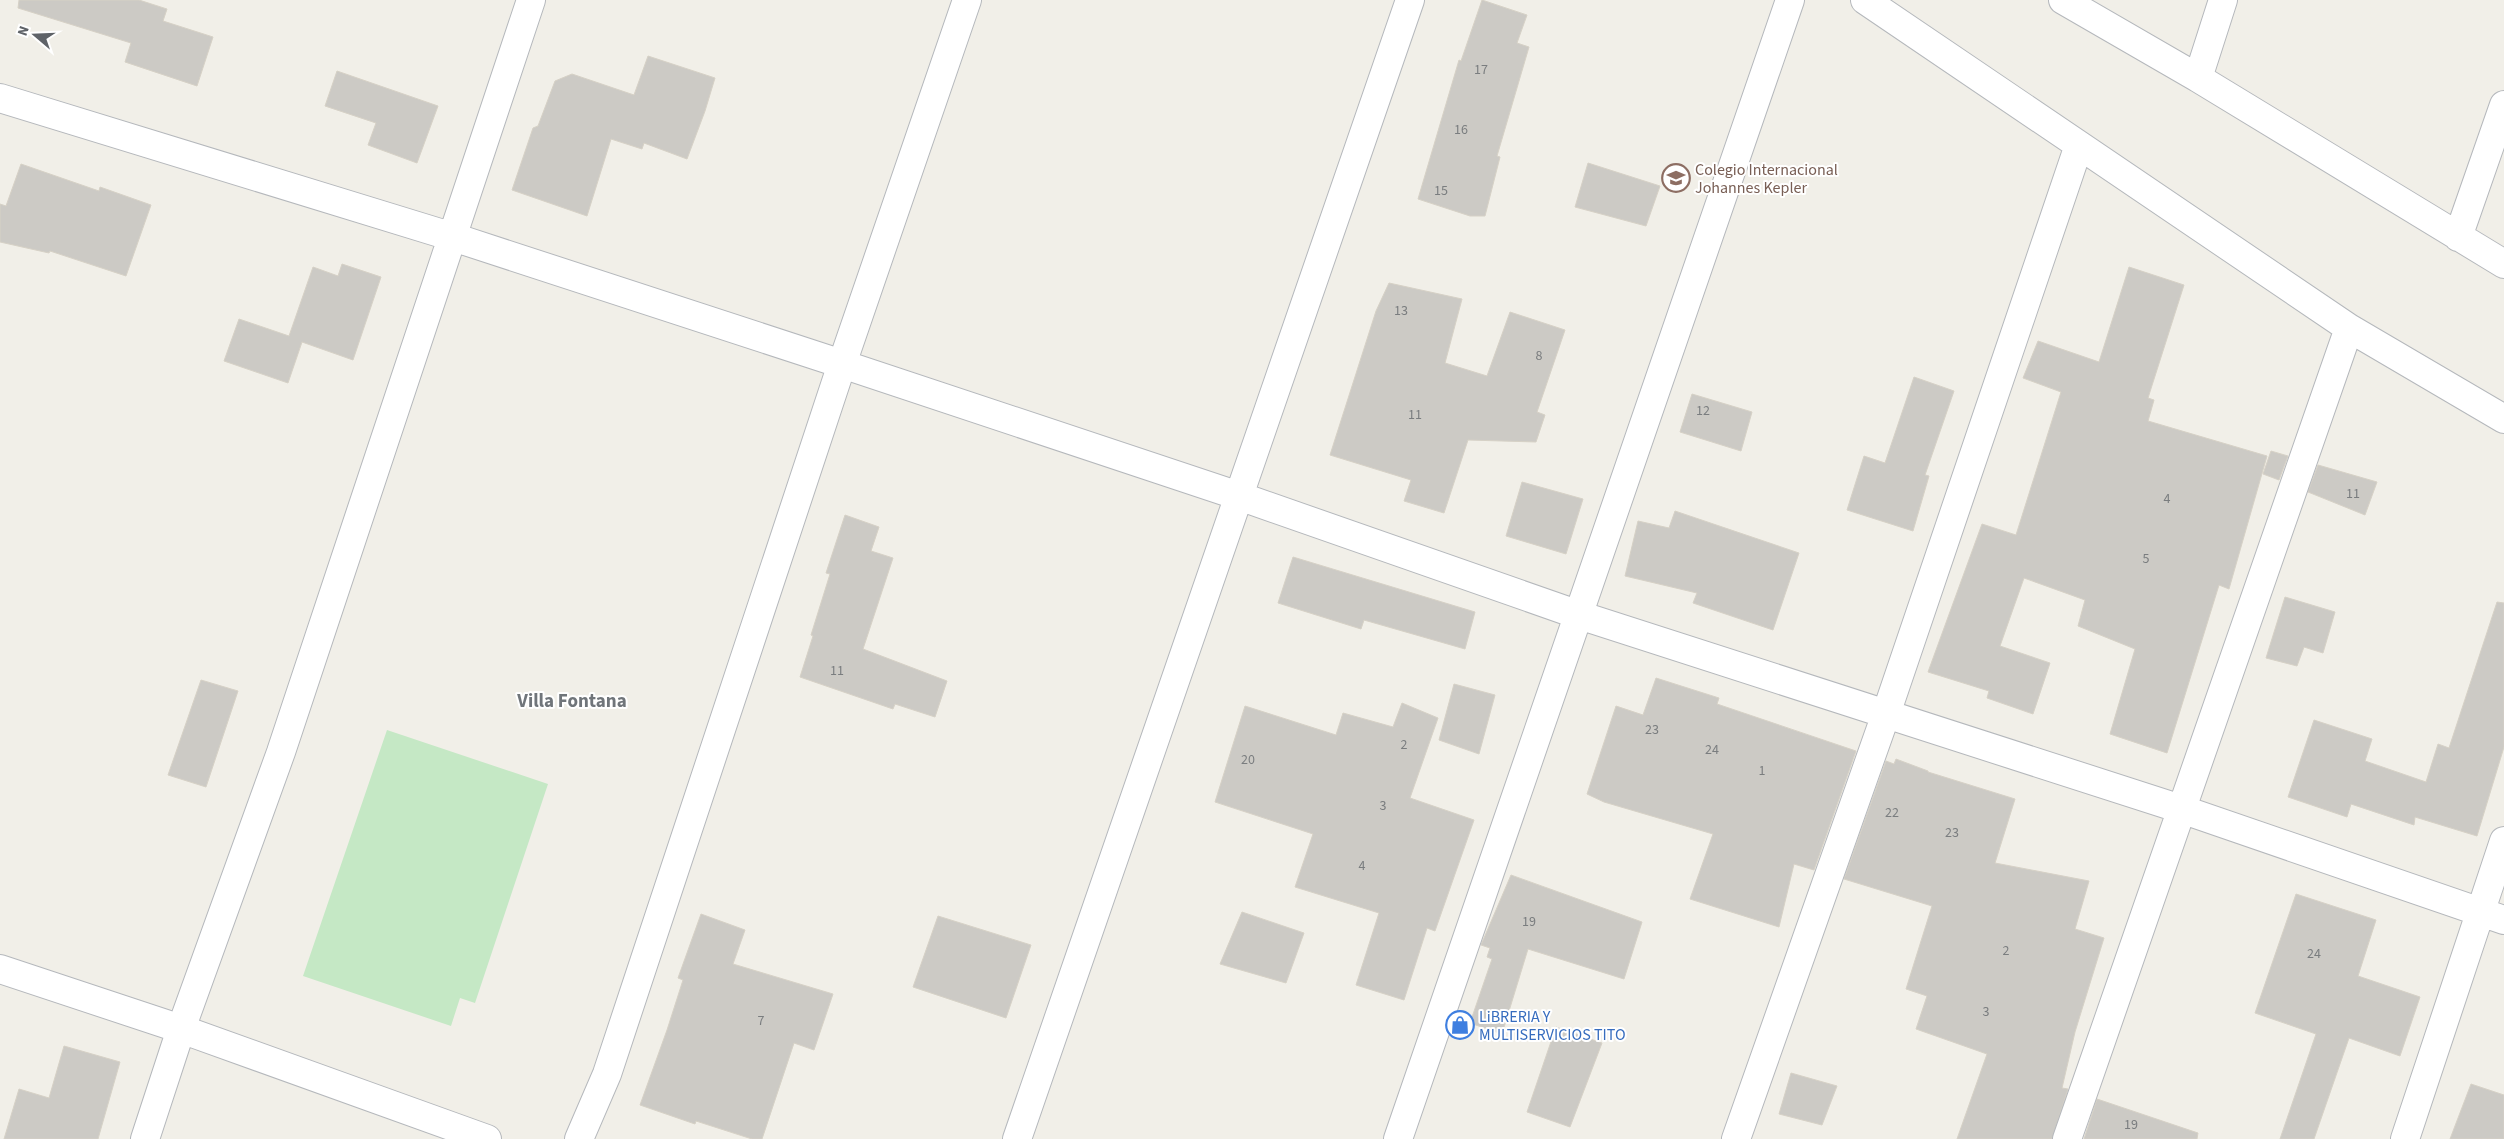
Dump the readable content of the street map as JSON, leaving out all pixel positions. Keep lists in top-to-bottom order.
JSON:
{
  "districts": ["Villa Fontana"],
  "places": {
    "school or university": ["Colegio Internacional Johannes Kepler"],
    "shop": ["LiBRERIA Y MULTISERVICIOS TITO"]
  },
  "house_numbers": [
    "17",
    "16",
    "15",
    "13",
    "8",
    "12",
    "11",
    "11",
    "4",
    "5",
    "11",
    "23",
    "2",
    "24",
    "20",
    "1",
    "3",
    "22",
    "23",
    "4",
    "19",
    "2",
    "24",
    "3",
    "7",
    "19"
  ],
  "north": "left"
}
